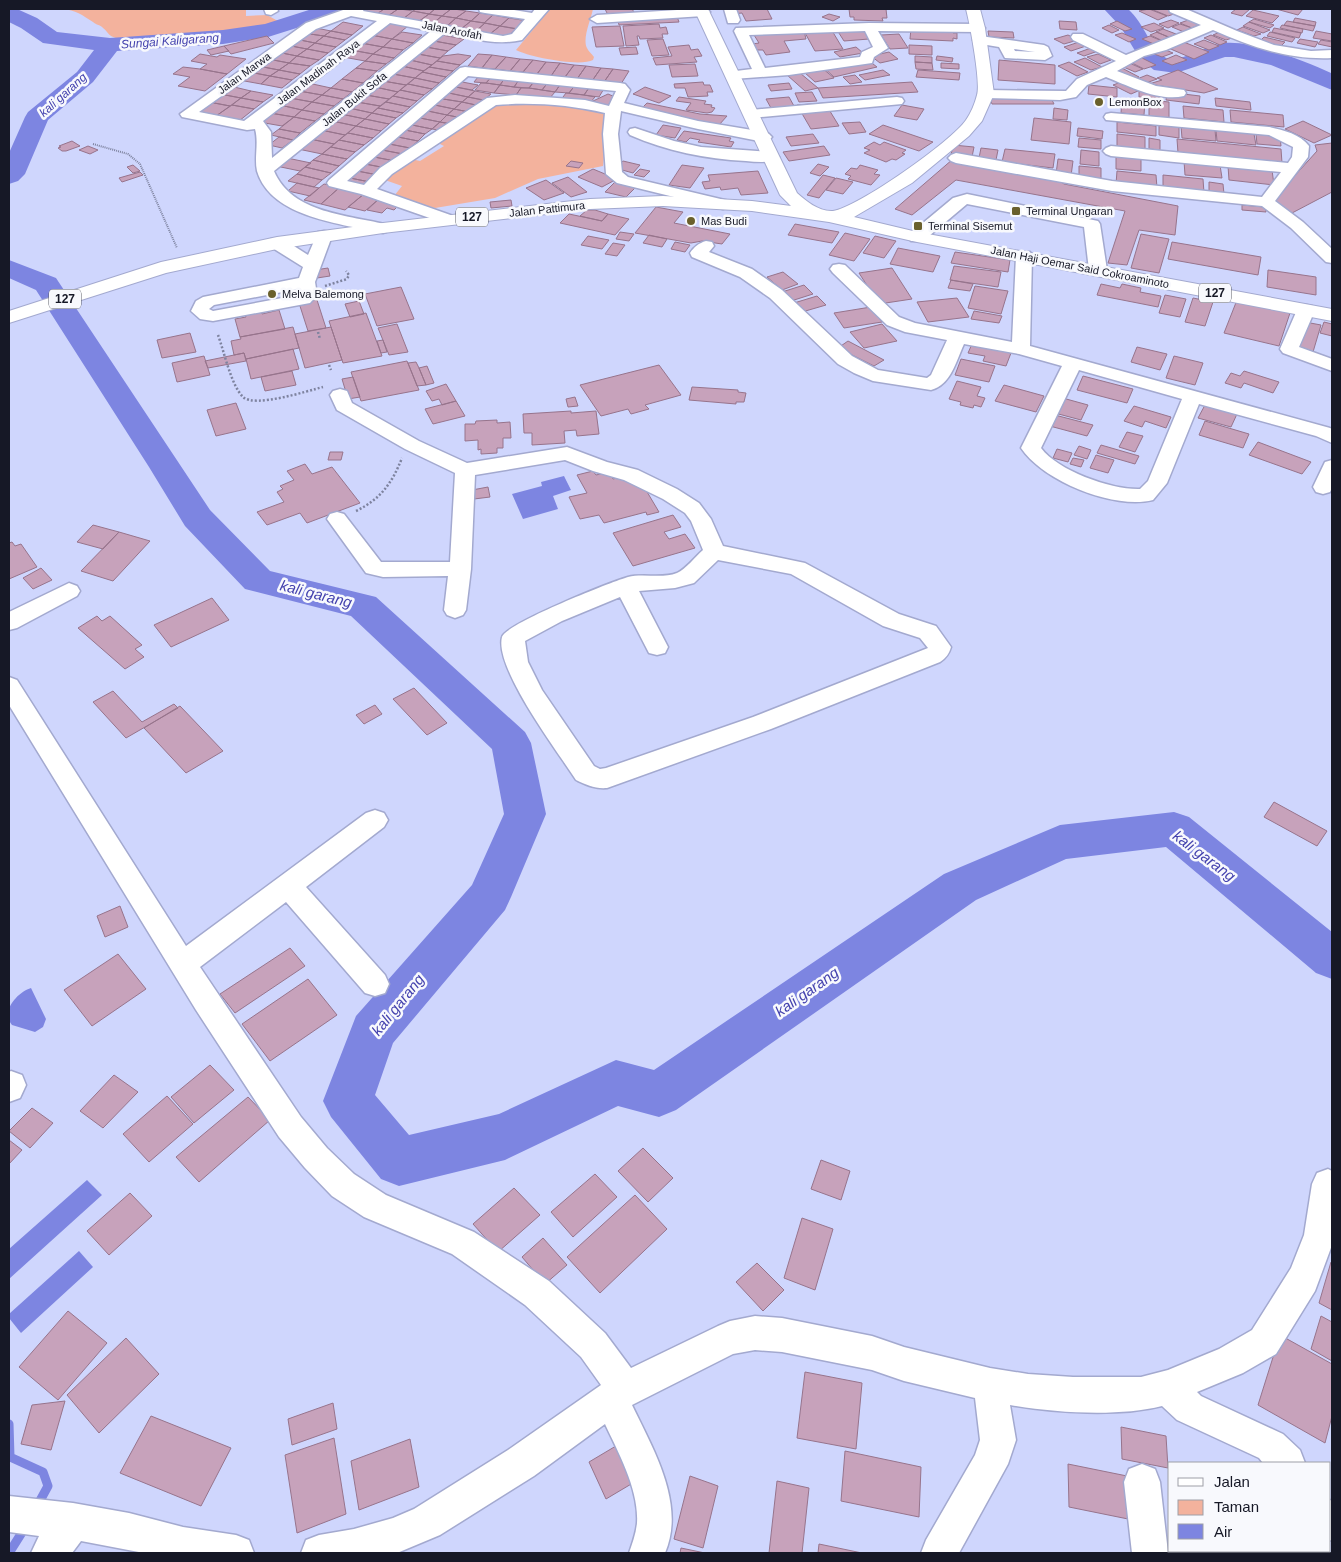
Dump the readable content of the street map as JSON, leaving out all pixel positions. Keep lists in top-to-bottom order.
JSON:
{
  "streets": {
    "main road": ["Jalan Pattimura", "127", "Jalan Haji Oemar Said Cokroaminoto"],
    "street": [
      "Jalan Arofah",
      "Jalan Madinah Raya",
      "Jalan Marwa",
      "Jalan Bukit Sofa"
    ]
  },
  "crossings": [
    ["Jalan Arofah", "Jalan Madinah Raya"],
    ["Jalan Arofah", "Jalan Marwa"],
    ["Jalan Arofah", "Jalan Bukit Sofa"],
    ["Jalan Madinah Raya", "Jalan Marwa"],
    ["Jalan Pattimura", "Jalan Haji Oemar Said Cokroaminoto"]
  ],
  "water": ["Sungai Kaligarang", "kali garang"],
  "places": {
    "other": ["LemonBox", "Mas Budi", "Melva Balemong"],
    "transit": ["Terminal Ungaran", "Terminal Sisemut"]
  },
  "legend": ["Jalan", "Taman", "Air"]
}
